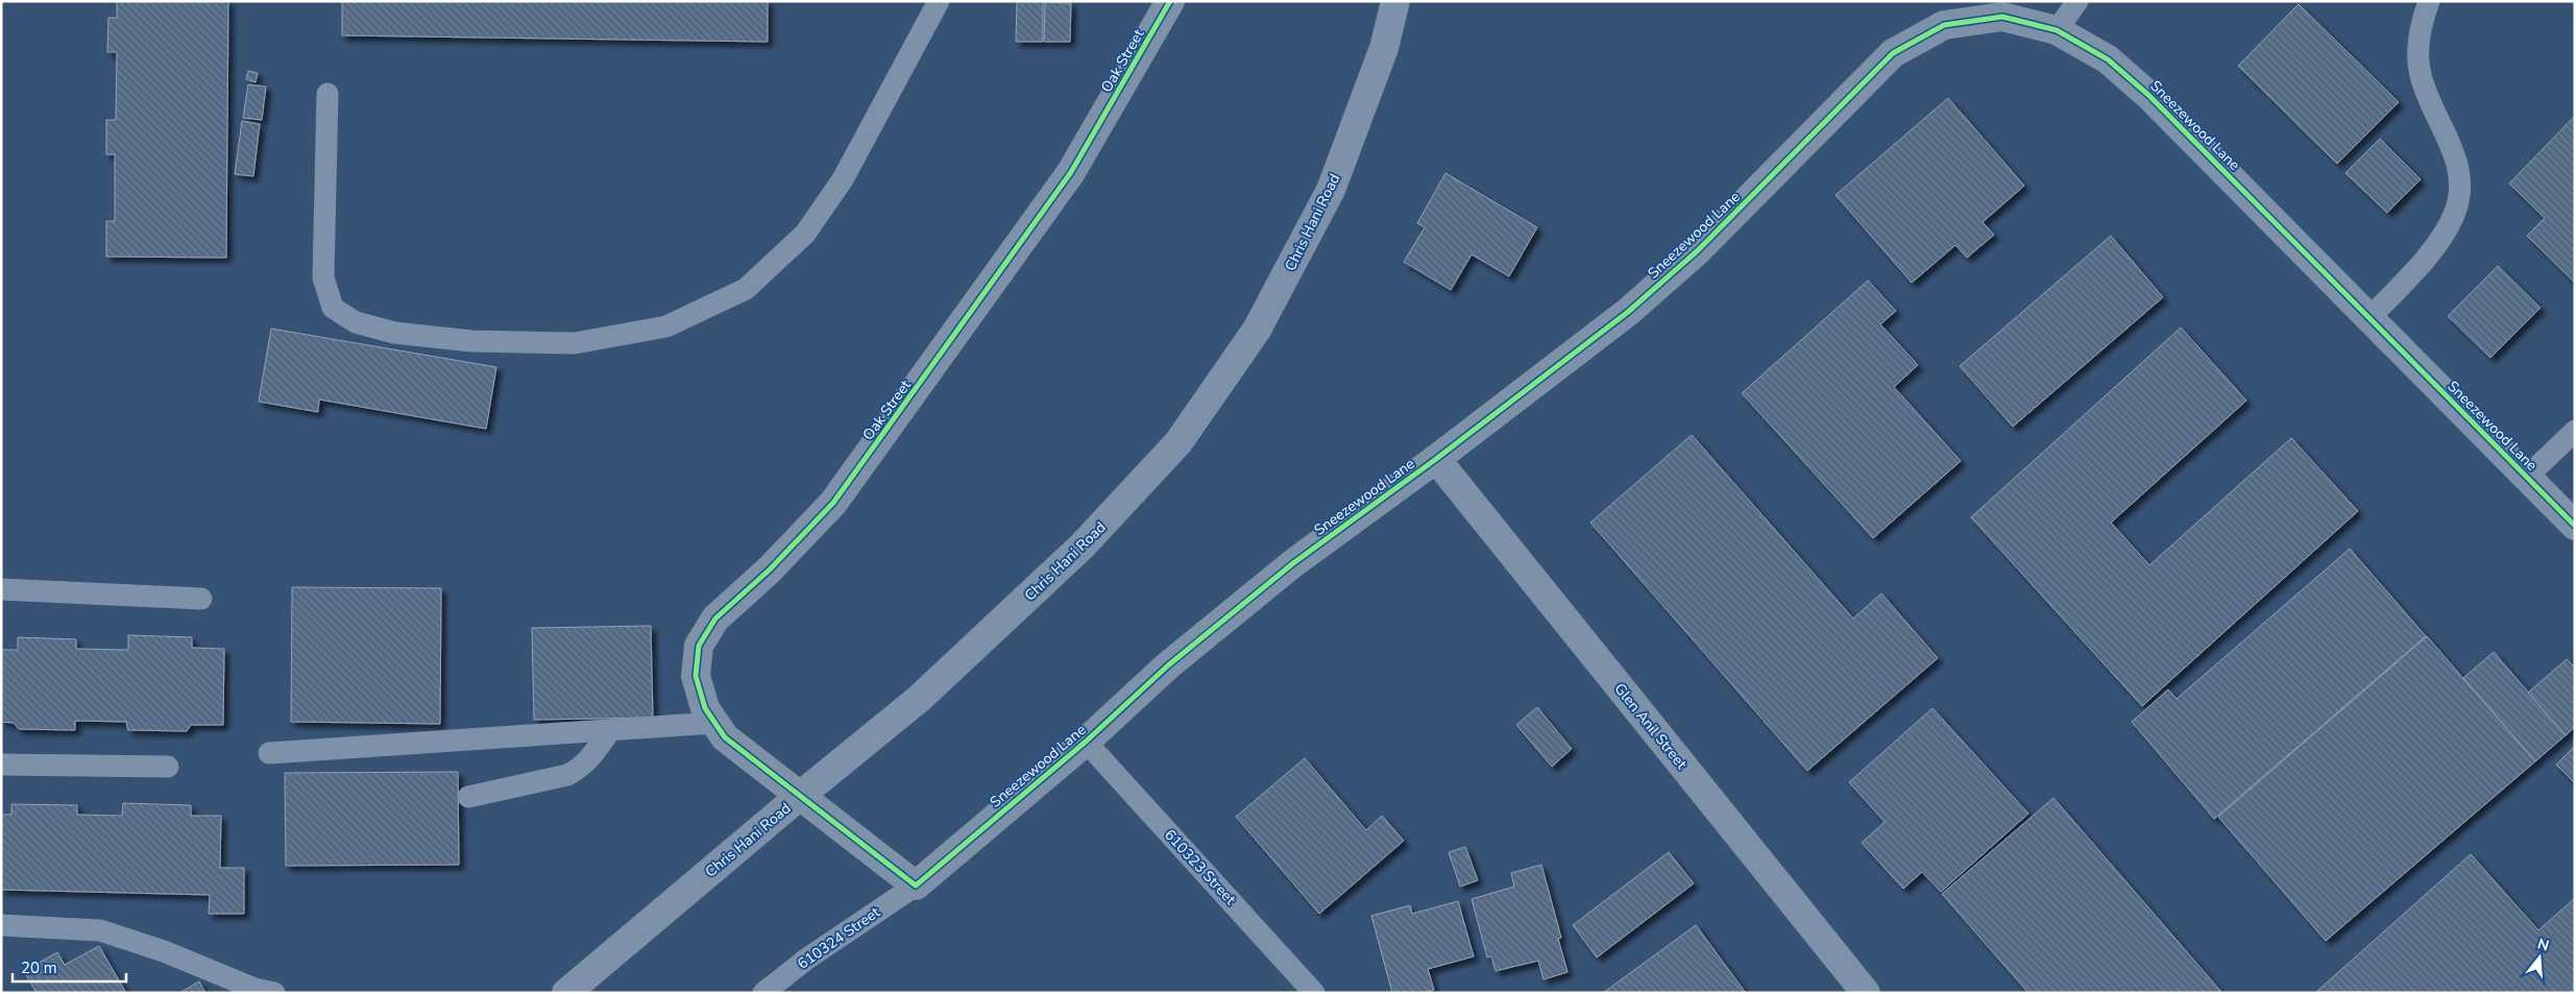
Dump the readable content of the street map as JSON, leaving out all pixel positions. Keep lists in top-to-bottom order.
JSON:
{
  "streets": {
    "street": [
      "Oak Street",
      "Sneezewood Lane",
      "Chris Hani Road",
      "Glen Anil Street"
    ],
    "lane": ["610323 Street", "610324 Street"]
  },
  "crossings": [
    ["Oak Street", "Chris Hani Road"],
    ["Sneezewood Lane", "Glen Anil Street"],
    ["Sneezewood Lane", "610323 Street"],
    ["Sneezewood Lane", "610324 Street"]
  ],
  "scale_bar": "20 m",
  "north": "top"
}
